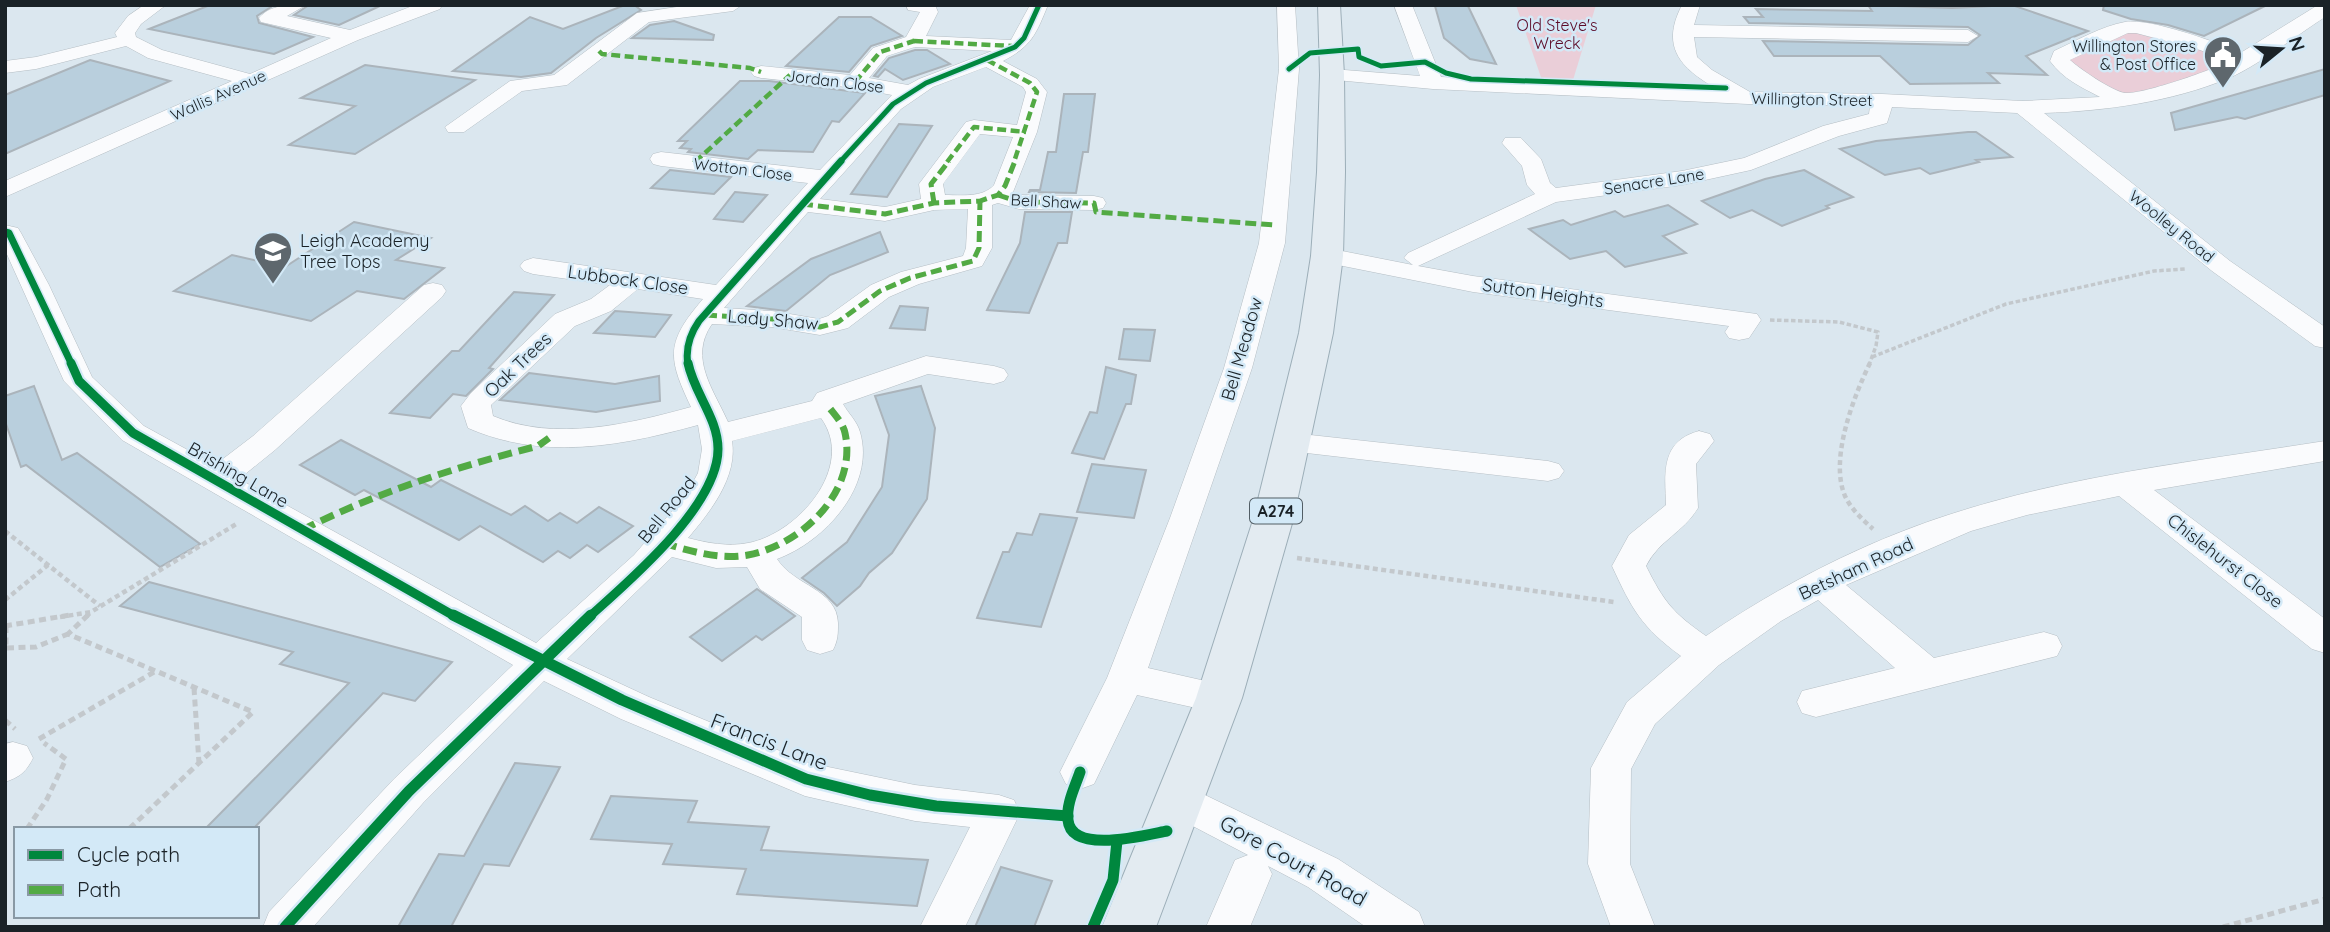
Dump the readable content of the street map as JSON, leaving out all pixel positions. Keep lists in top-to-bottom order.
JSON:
{
  "streets": {
    "main road": ["A274"],
    "street": [
      "Jordan Close",
      "Wallis Avenue",
      "Willington Street",
      "Wotton Close",
      "Senacre Lane",
      "Bell Shaw",
      "Woolley Road",
      "Lubbock Close",
      "Sutton Heights",
      "Lady Shaw",
      "Bell Meadow",
      "Oak Trees",
      "Brishing Lane",
      "Bell Road",
      "Chislehurst Close",
      "Betsham Road",
      "Francis Lane",
      "Gore Court Road"
    ]
  },
  "crossings": [
    ["Willington Street", "Senacre Lane"],
    ["Willington Street", "Woolley Road"],
    ["Willington Street", "A274"],
    ["Bell Shaw", "Lady Shaw"],
    ["Lubbock Close", "Oak Trees"],
    ["Sutton Heights", "A274"],
    ["Oak Trees", "Bell Road"],
    ["Brishing Lane", "Bell Road"],
    ["Brishing Lane", "Francis Lane"],
    ["Bell Road", "Francis Lane"],
    ["A274", "Gore Court Road"],
    ["Chislehurst Close", "Betsham Road"]
  ],
  "parks": ["Old Steve's Wreck"],
  "places": {
    "public building": ["Willington Stores & Post Office"],
    "school or university": ["Leigh Academy Tree Tops"]
  },
  "legend": ["Cycle path", "Path"],
  "north": "right"
}
